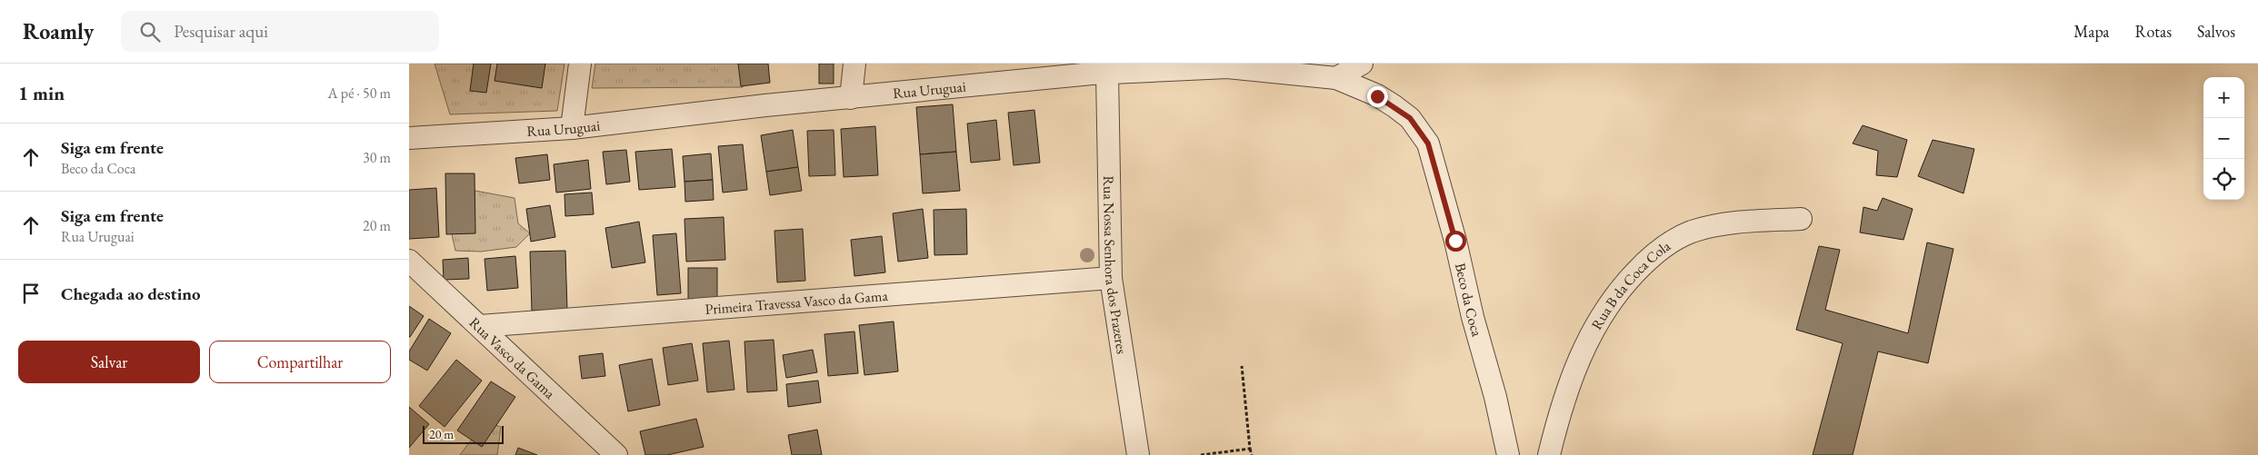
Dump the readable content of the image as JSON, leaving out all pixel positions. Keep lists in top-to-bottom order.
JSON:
{
  "streets": {
    "street": [
      "Rua Uruguai",
      "Rua Nossa Senhora dos Prazeres",
      "Rua B da Coca Cola",
      "Beco da Coca",
      "Primeira Travessa Vasco da Gama",
      "Rua Vasco da Gama"
    ]
  },
  "crossings": [
    ["Rua Uruguai", "Rua Nossa Senhora dos Prazeres"],
    ["Rua Uruguai", "Beco da Coca"],
    ["Rua Nossa Senhora dos Prazeres", "Primeira Travessa Vasco da Gama"],
    ["Primeira Travessa Vasco da Gama", "Rua Vasco da Gama"]
  ],
  "scale_bar": "20 m",
  "page": {
    "header": "Roamly",
    "search": "Pesquisar aqui",
    "nav": ["Mapa", "Rotas", "Salvos"],
    "heading": ["1 min", "A pé · 50 m"],
    "map_buttons": ["+", "−"],
    "list": [
      ["Siga em frente", "Beco da Coca", "30 m"],
      ["Siga em frente", "Rua Uruguai", "20 m"],
      "Chegada ao destino"
    ],
    "buttons": ["Salvar", "Compartilhar"],
    "scale": "20 m"
  }
}
